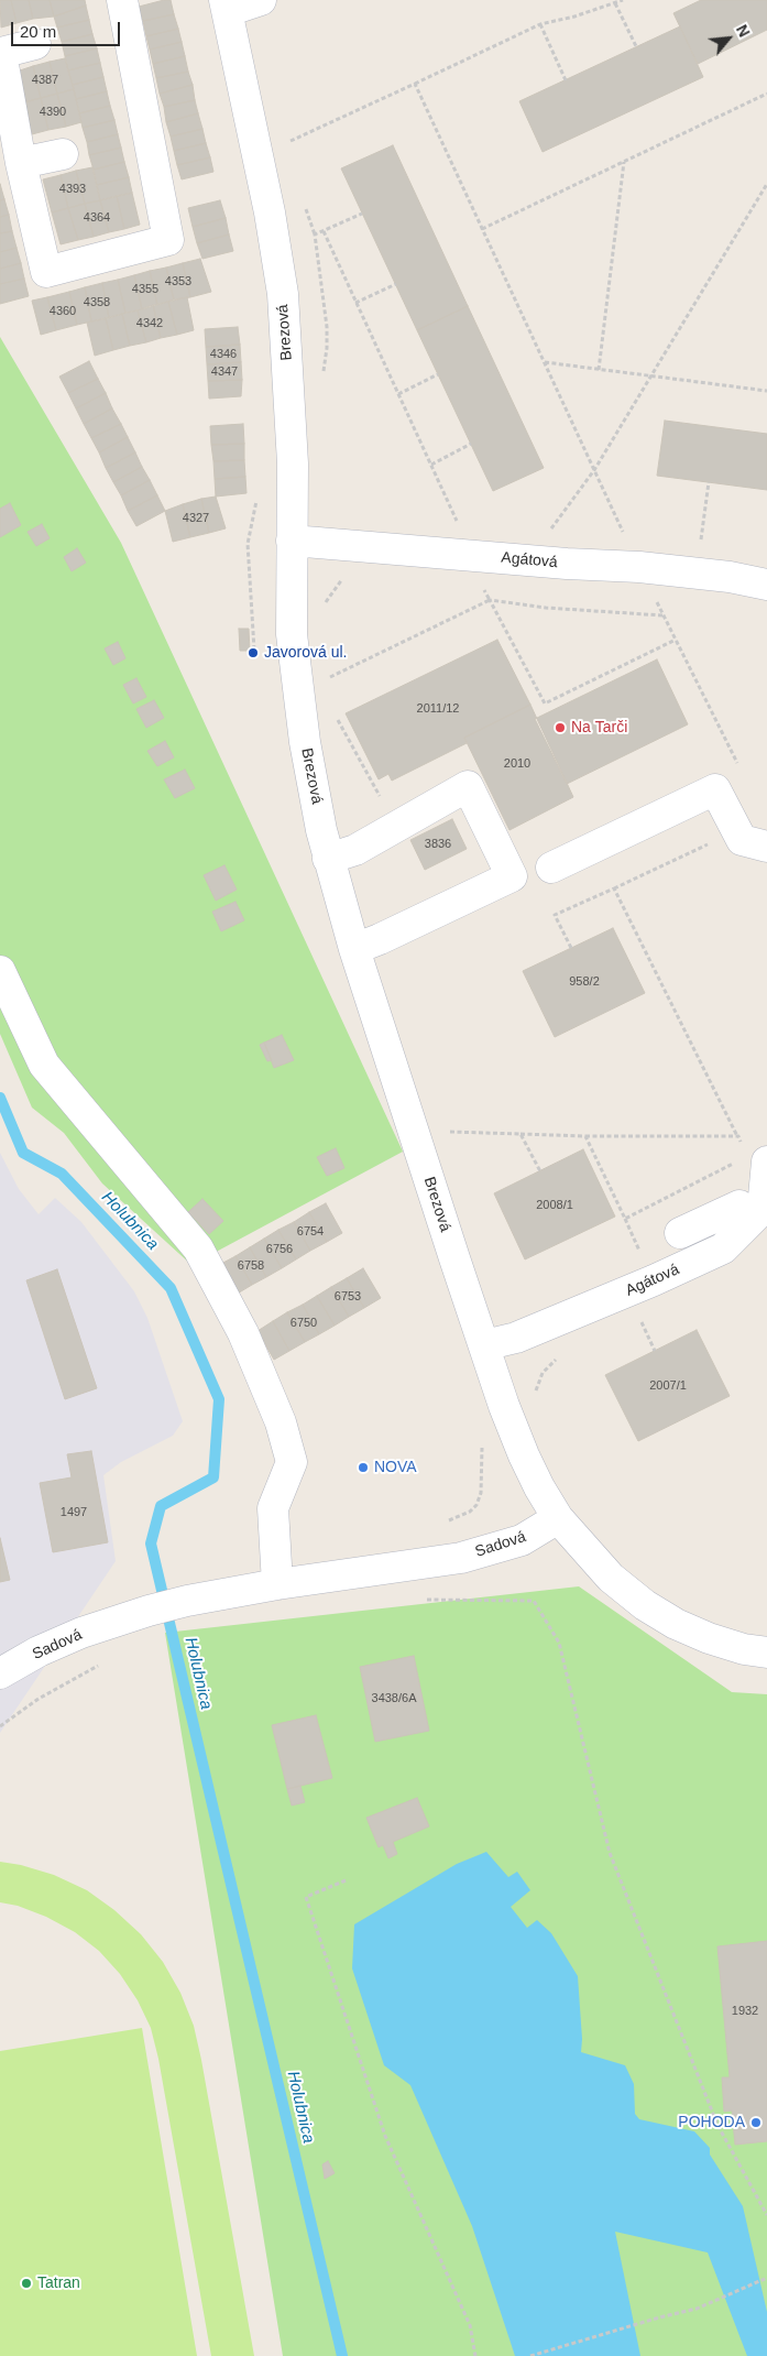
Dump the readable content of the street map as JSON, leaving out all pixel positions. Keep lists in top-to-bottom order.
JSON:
{
  "streets": {
    "street": ["Brezová", "Agátová", "Sadová"]
  },
  "crossings": [
    ["Brezová", "Agátová"],
    ["Brezová", "Sadová"]
  ],
  "water": ["Holubnica"],
  "places": [
    "Javorová ul.",
    "Na Tarči",
    "NOVA",
    "POHODA",
    "Tatran"
  ],
  "house_numbers": [
    "4387",
    "4390",
    "4393",
    "4364",
    "4353",
    "4355",
    "4358",
    "4360",
    "4342",
    "4346",
    "4347",
    "4327",
    "2011/12",
    "2010",
    "3836",
    "958/2",
    "2008/1",
    "6754",
    "6756",
    "6758",
    "6753",
    "6750",
    "2007/1",
    "1497",
    "3438/6A",
    "1932"
  ],
  "scale_bar": "20 m",
  "north": "top right"
}
